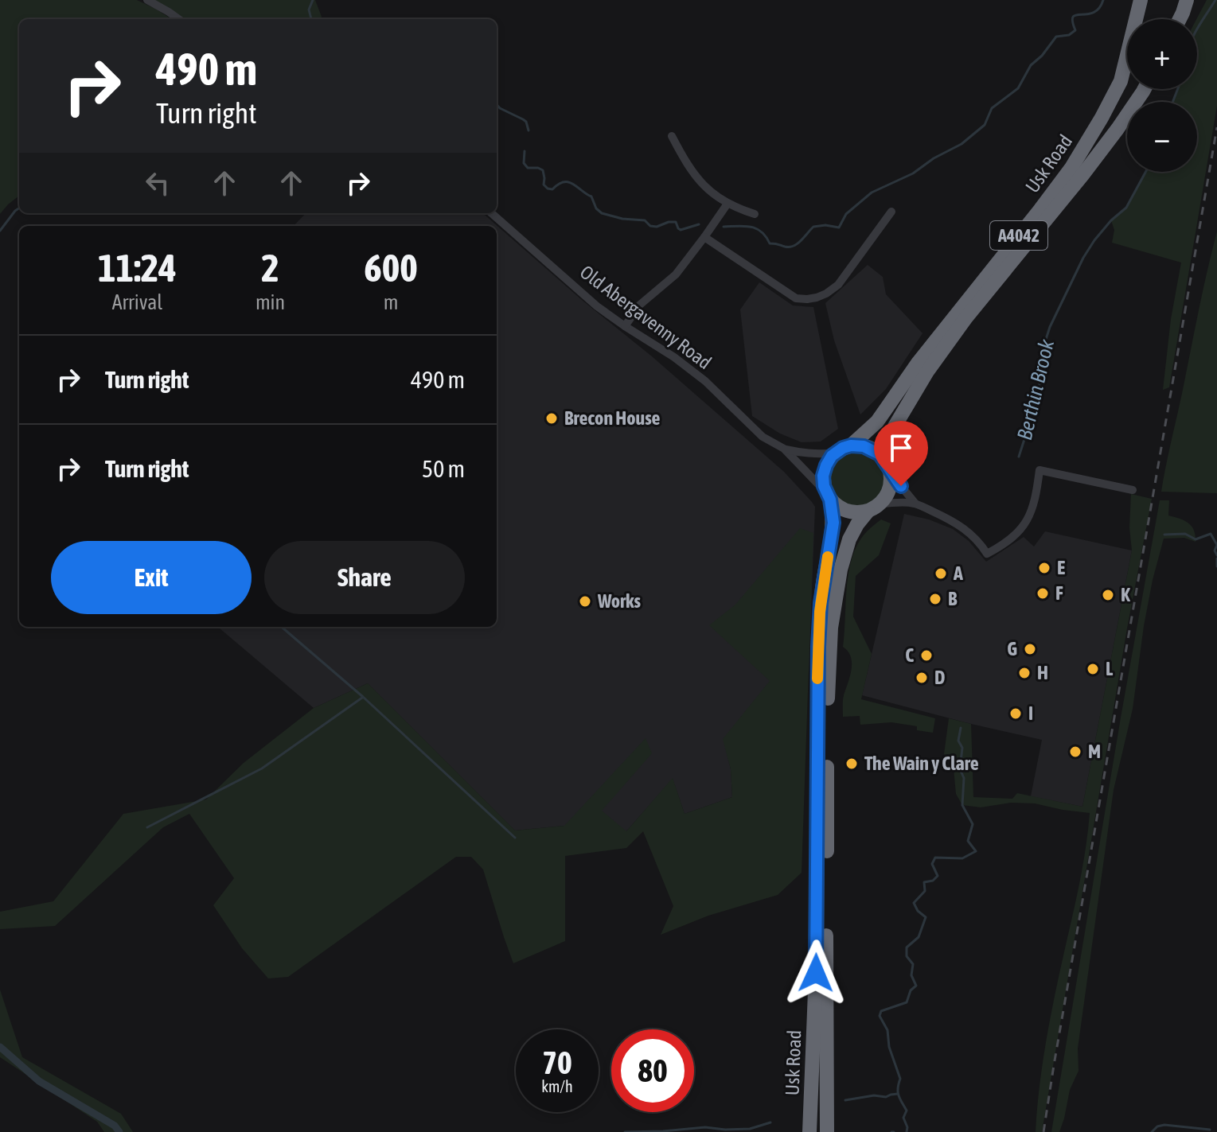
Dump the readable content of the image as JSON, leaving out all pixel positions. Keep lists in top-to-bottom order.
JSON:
{
  "streets": {
    "highway": ["Usk Road", "A4042"],
    "street": ["Old Abergavenny Road"]
  },
  "water": ["Berthin Brook"],
  "places": [
    "Brecon House",
    "E",
    "A",
    "F",
    "K",
    "B",
    "Works",
    "G",
    "C",
    "L",
    "H",
    "D",
    "I",
    "M",
    "The Wain y Clare"
  ],
  "page": {
    "map_buttons": ["+", "−"],
    "turn": ["490 m", "Turn right"],
    "eta": [
      "11:24",
      "Arrival",
      "2",
      "min",
      "600",
      "m"
    ],
    "list": [
      {
        "name": "Turn right",
        "value": "490 m"
      },
      {
        "name": "Turn right",
        "value": "50 m"
      }
    ],
    "buttons": ["Exit", "Share"],
    "speed": "70 km/h",
    "limit": "80"
  }
}
